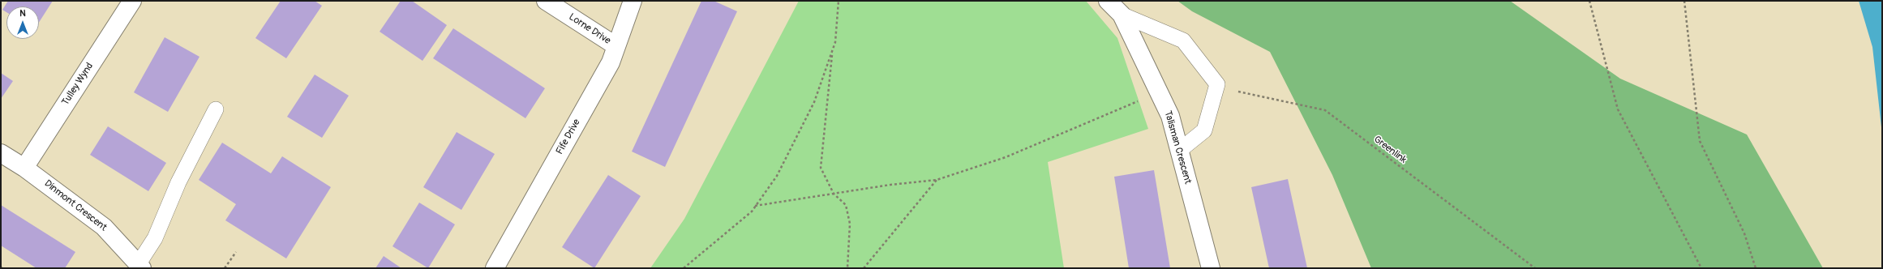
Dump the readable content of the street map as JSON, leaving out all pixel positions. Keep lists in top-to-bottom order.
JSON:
{
  "streets": {
    "street": [
      "Lorne Drive",
      "Tulley Wynd",
      "Fife Drive",
      "Talisman Crescent",
      "Dinmont Crescent"
    ],
    "path": ["Greenlink"]
  },
  "crossings": [
    ["Lorne Drive", "Fife Drive"],
    ["Tulley Wynd", "Dinmont Crescent"]
  ],
  "north": "top"
}
